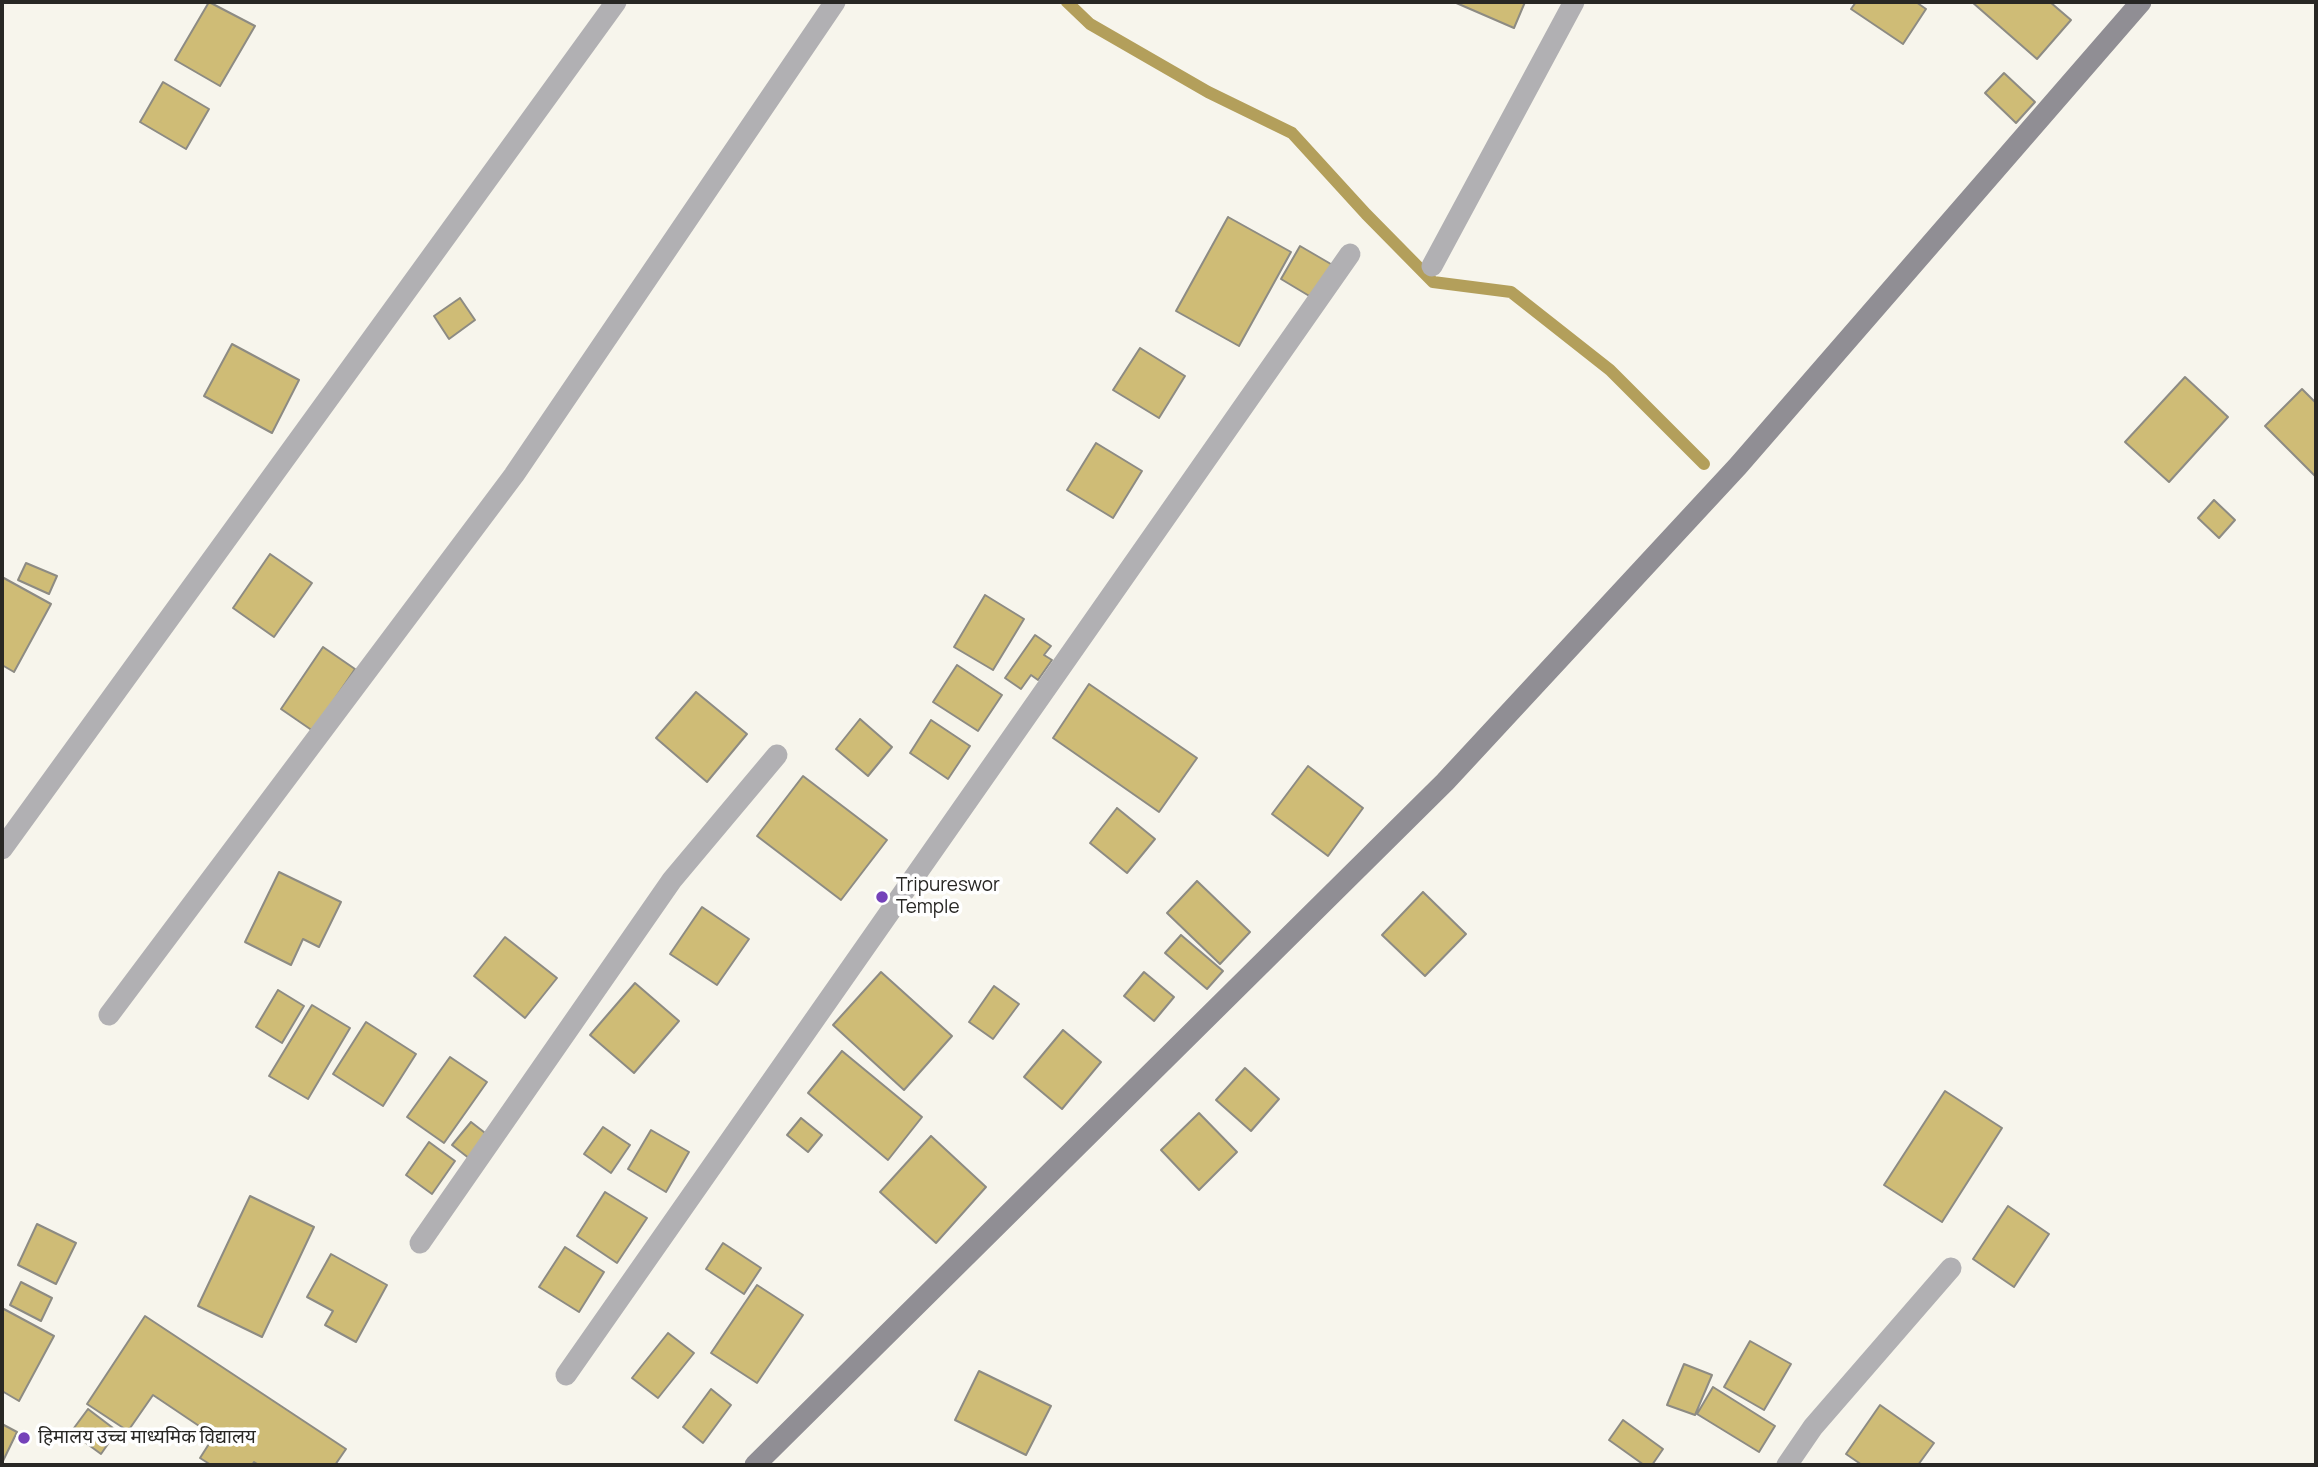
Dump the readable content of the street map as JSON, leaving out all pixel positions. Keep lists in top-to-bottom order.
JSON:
{
  "places": ["Tripureswor Temple", "हिमालय उच्च माध्यमिक विद्यालय"]
}
